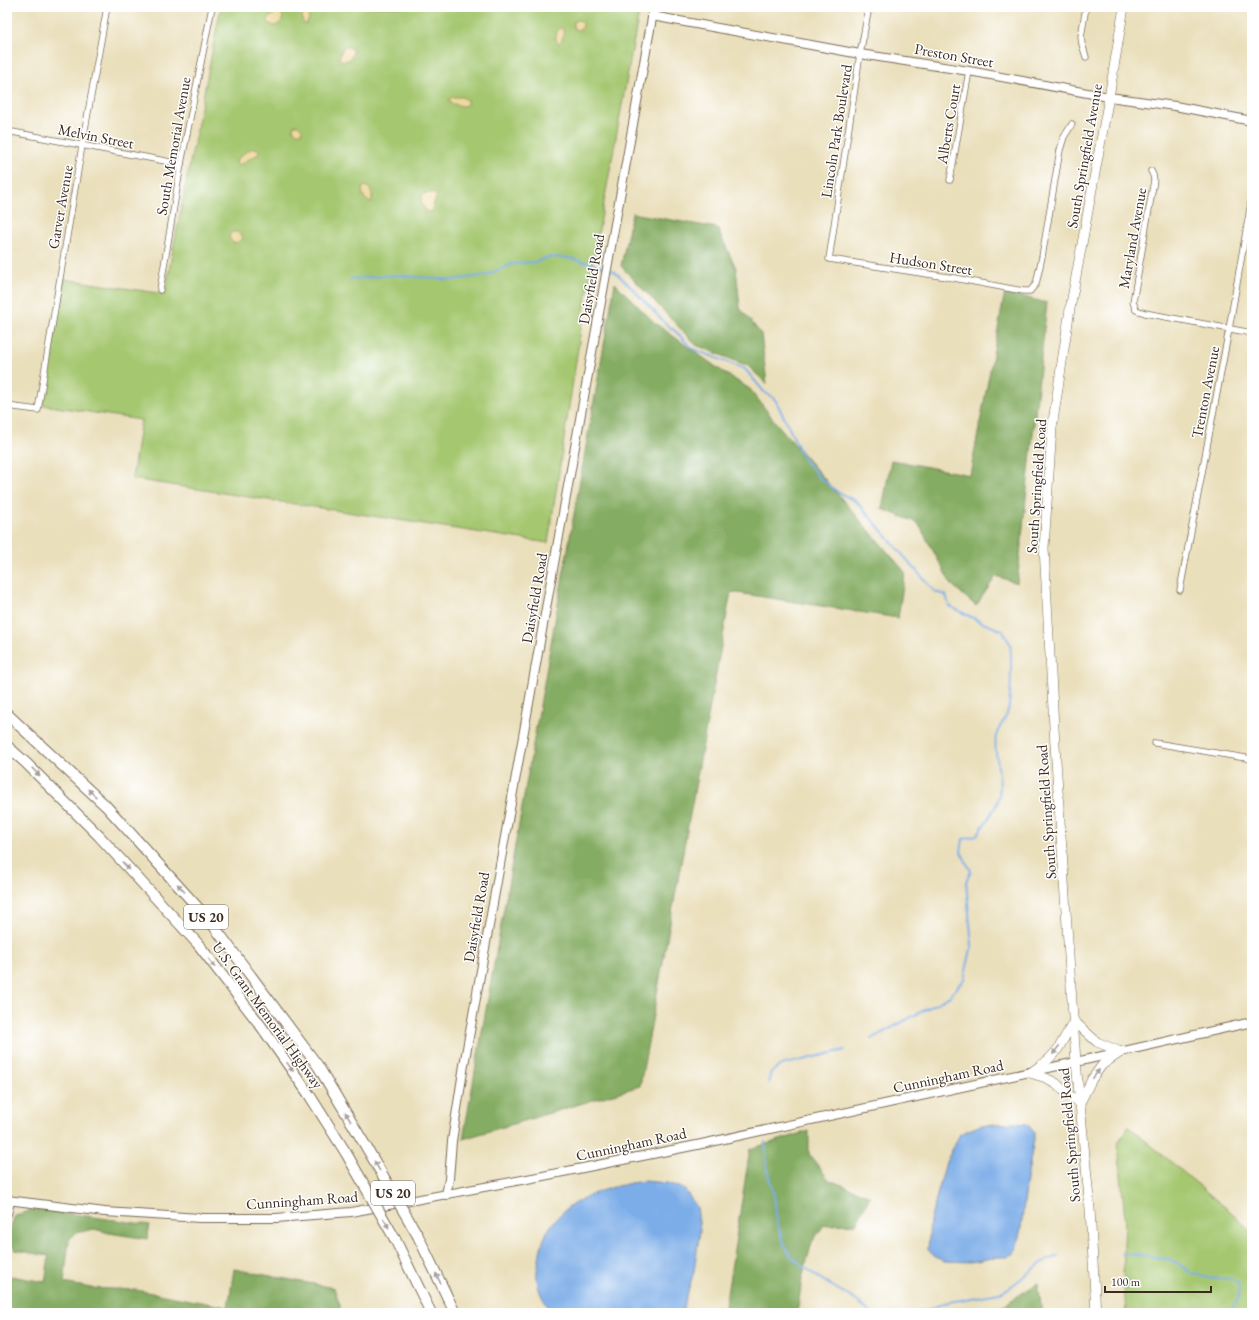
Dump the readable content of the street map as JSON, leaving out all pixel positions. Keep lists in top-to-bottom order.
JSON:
{
  "streets": {
    "highway": ["US 20", "U.S. Grant Memorial Highway"],
    "main road": ["South Springfield Avenue", "South Springfield Road"],
    "street": [
      "Preston Street",
      "Alberts Court",
      "Lincoln Park Boulevard",
      "Melvin Street",
      "South Memorial Avenue",
      "Garver Avenue",
      "Maryland Avenue",
      "Hudson Street",
      "Daisyfield Road",
      "Trenton Avenue",
      "Cunningham Road"
    ]
  },
  "crossings": [
    ["Preston Street", "Alberts Court"],
    ["Preston Street", "Lincoln Park Boulevard"],
    ["Preston Street", "South Springfield Avenue"],
    ["Preston Street", "Daisyfield Road"],
    ["Lincoln Park Boulevard", "Hudson Street"],
    ["Melvin Street", "South Memorial Avenue"],
    ["Melvin Street", "Garver Avenue"],
    ["South Springfield Avenue", "South Springfield Road"],
    ["Maryland Avenue", "Trenton Avenue"],
    ["Daisyfield Road", "Cunningham Road"],
    ["South Springfield Road", "Cunningham Road"]
  ],
  "scale_bar": "100 m"
}
